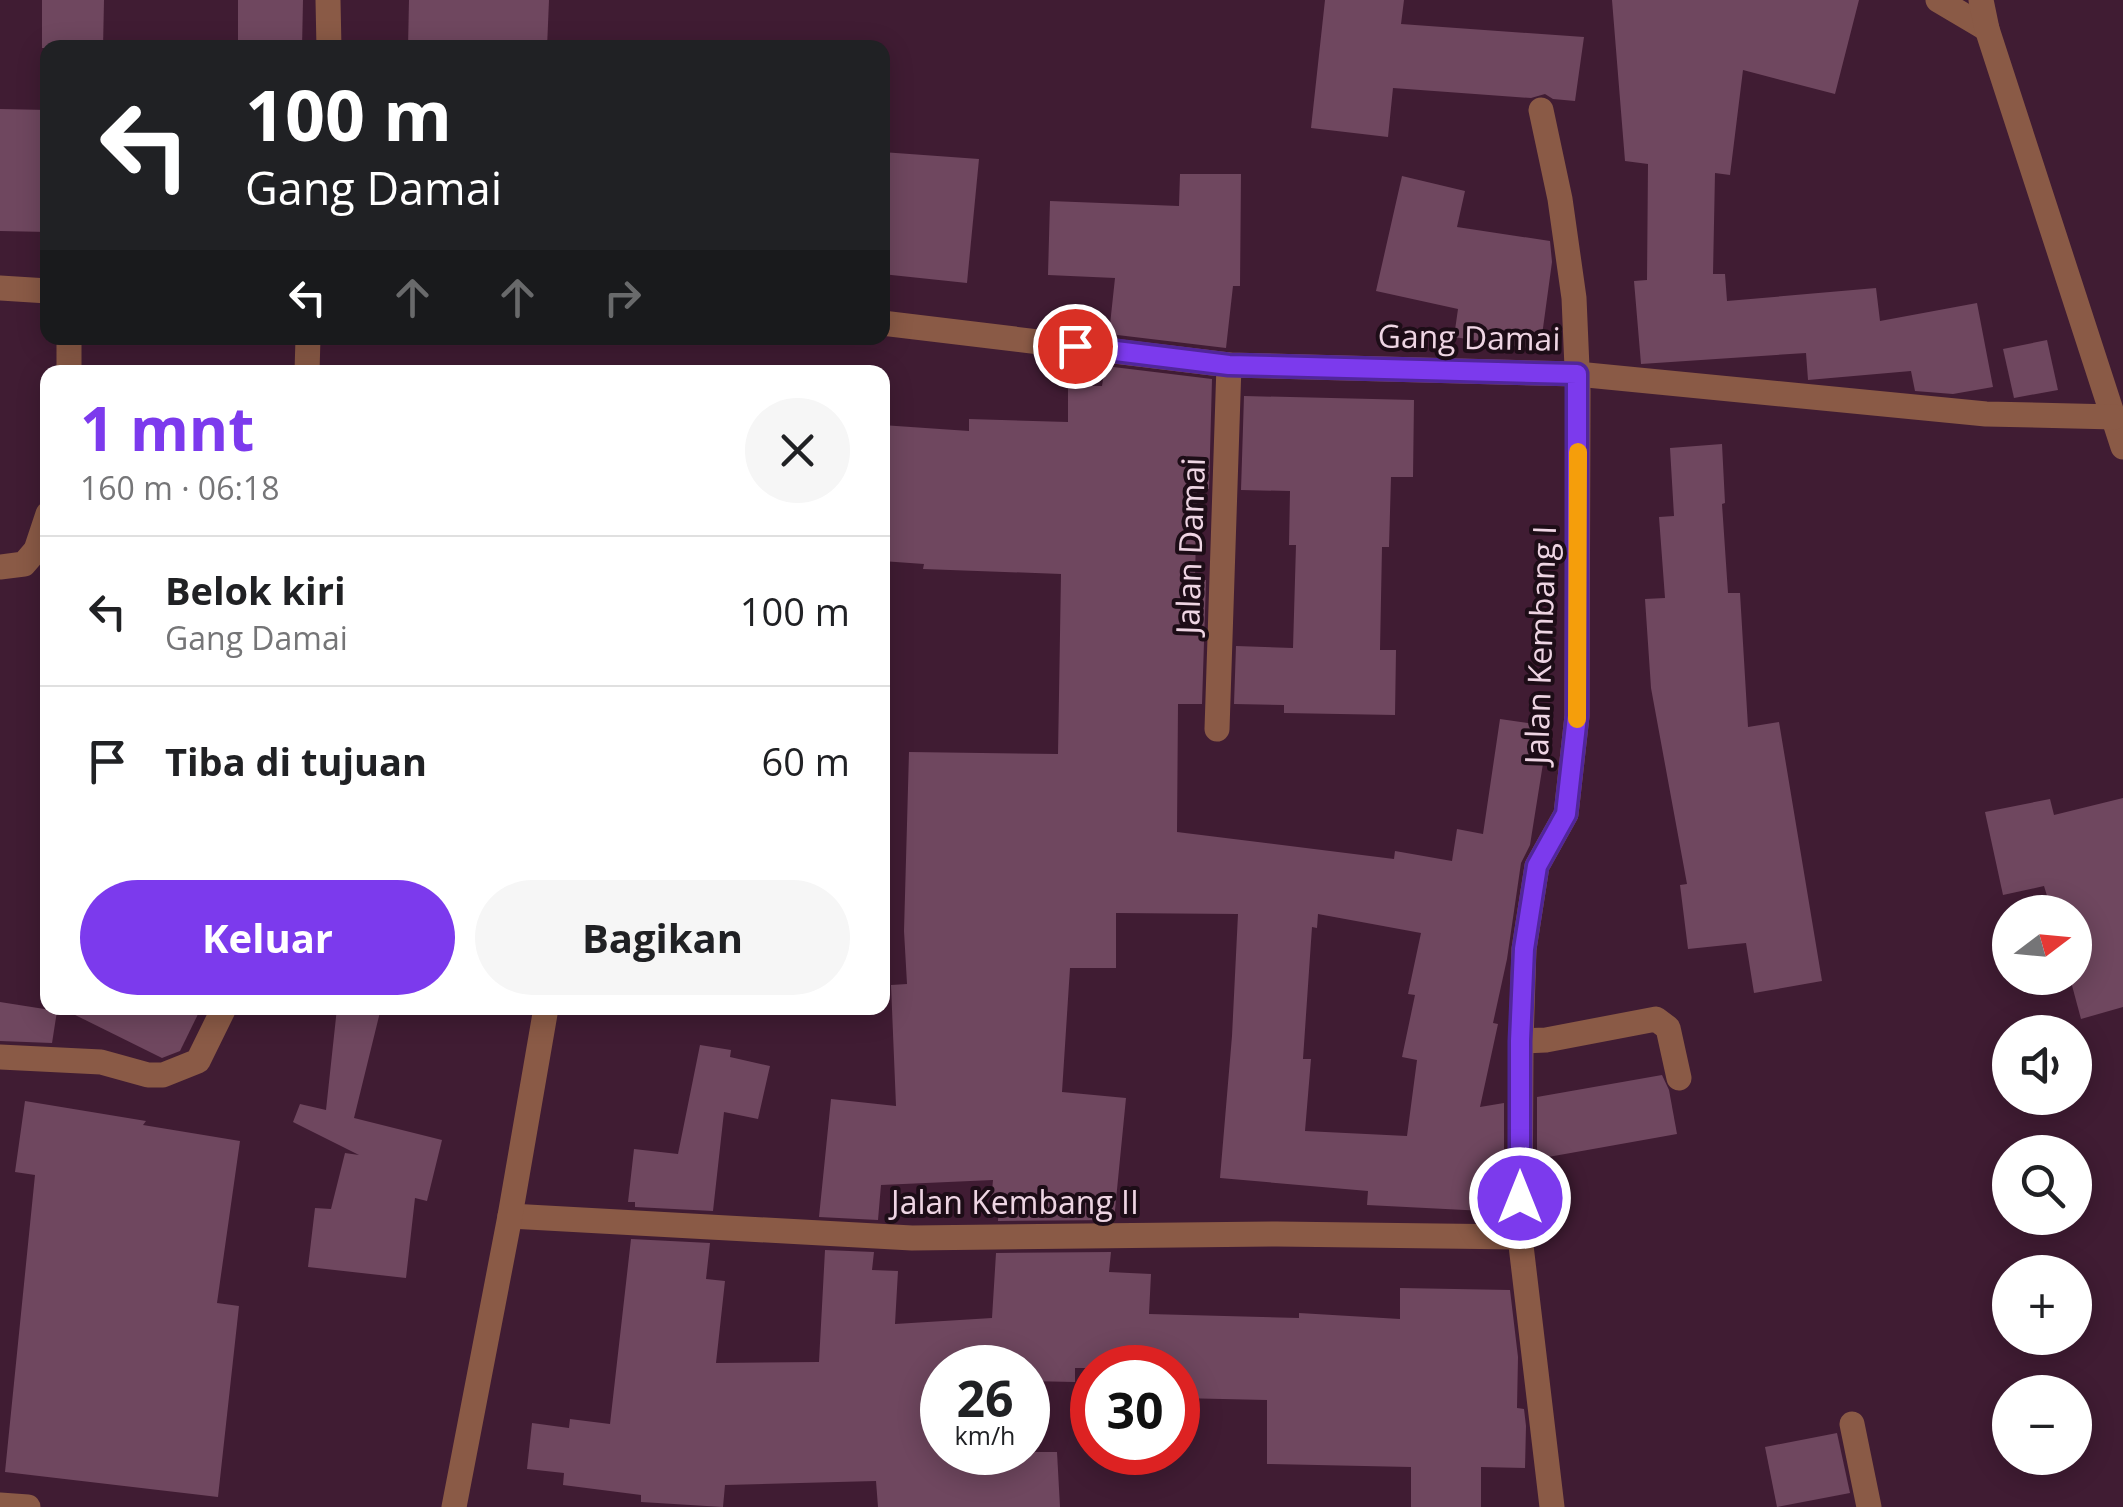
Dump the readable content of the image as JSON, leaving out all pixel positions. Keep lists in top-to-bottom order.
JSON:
{
  "streets": {
    "street": [
      "Gang Damai",
      "Jalan Damai",
      "Jalan Kembang I",
      "Jalan Kembang II"
    ]
  },
  "crossings": [
    ["Gang Damai", "Jalan Damai"],
    ["Gang Damai", "Jalan Kembang I"],
    ["Jalan Kembang I", "Jalan Kembang II"]
  ],
  "north": "right",
  "page": {
    "turn": ["100 m", "Gang Damai"],
    "heading": ["1 mnt", "160 m · 06:18"],
    "list": [
      {
        "name": "Belok kiri",
        "note": "Gang Damai",
        "value": "100 m"
      },
      {
        "name": "Tiba di tujuan",
        "value": "60 m"
      }
    ],
    "buttons": ["Keluar", "Bagikan"],
    "map_buttons": ["+", "−"],
    "speed": "26 km/h",
    "limit": "30"
  }
}
